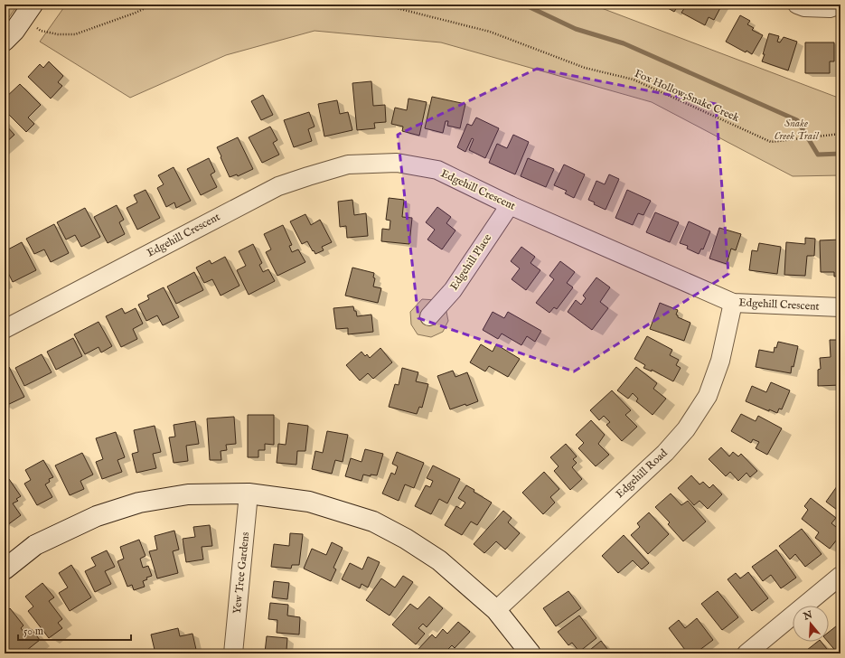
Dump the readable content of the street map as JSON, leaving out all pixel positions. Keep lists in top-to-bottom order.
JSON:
{
  "streets": {
    "street": [
      "Edgehill Crescent",
      "Edgehill Place",
      "Edgehill Road",
      "Yew Tree Gardens"
    ],
    "path": ["Fox Hollow;Snake Creek"]
  },
  "crossings": [
    ["Edgehill Crescent", "Edgehill Place"],
    ["Edgehill Crescent", "Edgehill Road"]
  ],
  "parks": ["Snake Creek Trail"],
  "scale_bar": "50 m",
  "north": "top"
}
